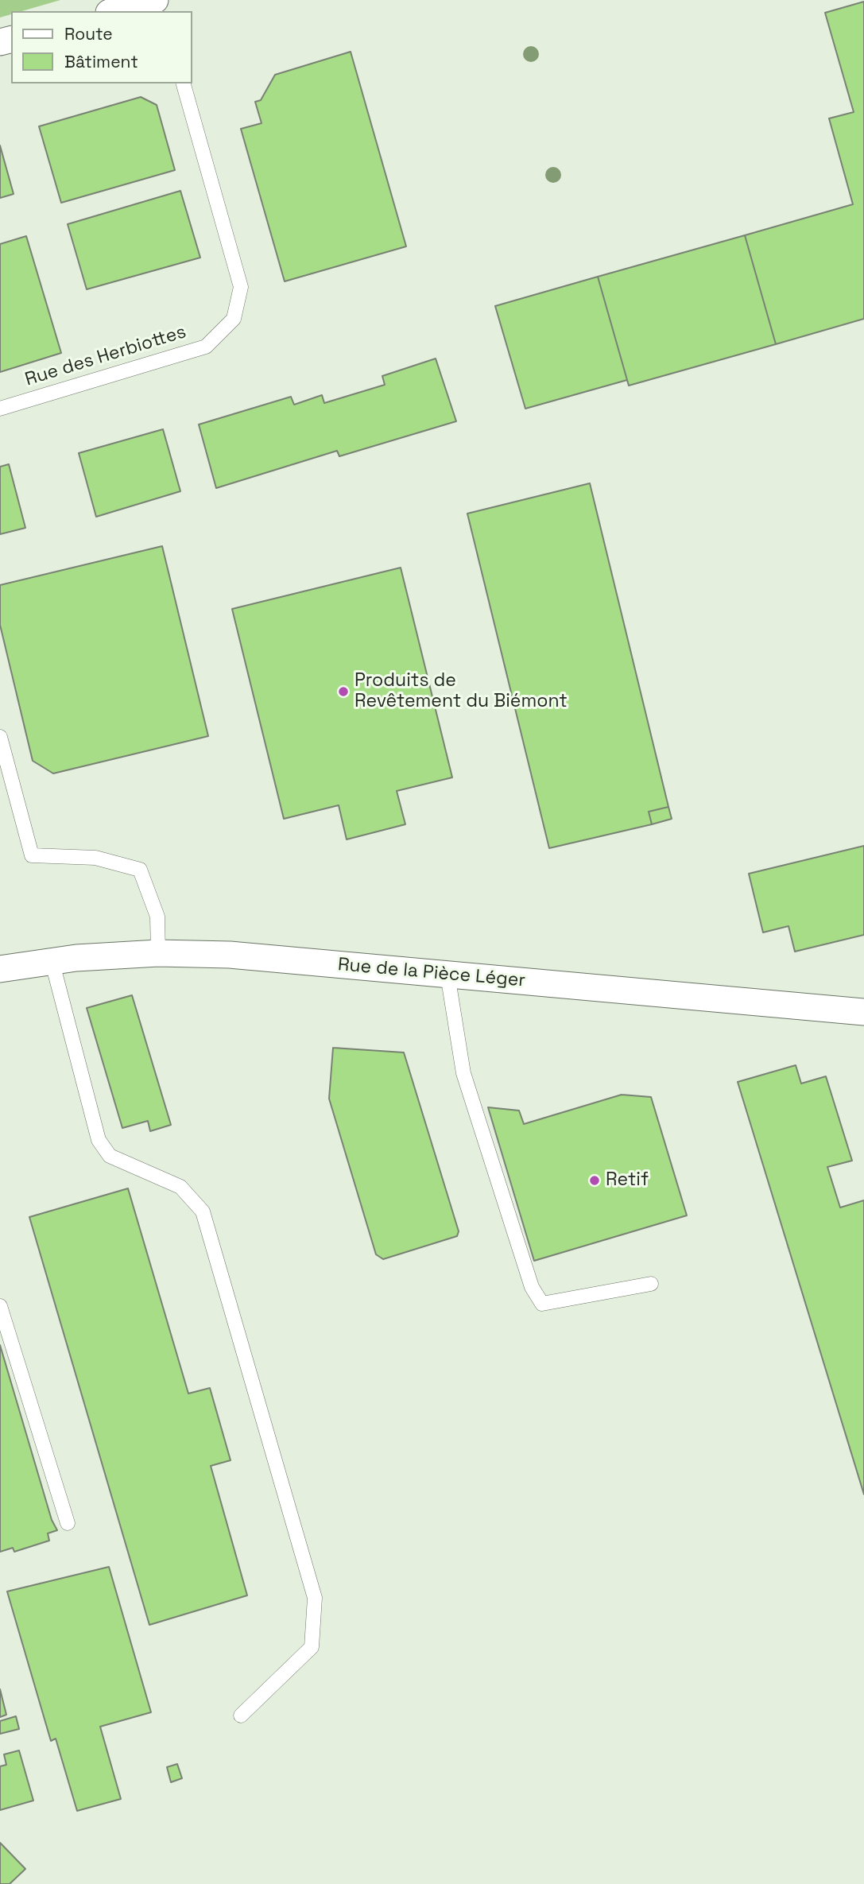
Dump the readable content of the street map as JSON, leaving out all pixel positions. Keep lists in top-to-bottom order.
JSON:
{
  "streets": {
    "street": ["Rue de la Pièce Léger"],
    "lane": ["Rue des Herbiottes"]
  },
  "places": ["Produits de Revêtement du Biémont", "Retif"],
  "legend": ["Route", "Bâtiment"]
}
